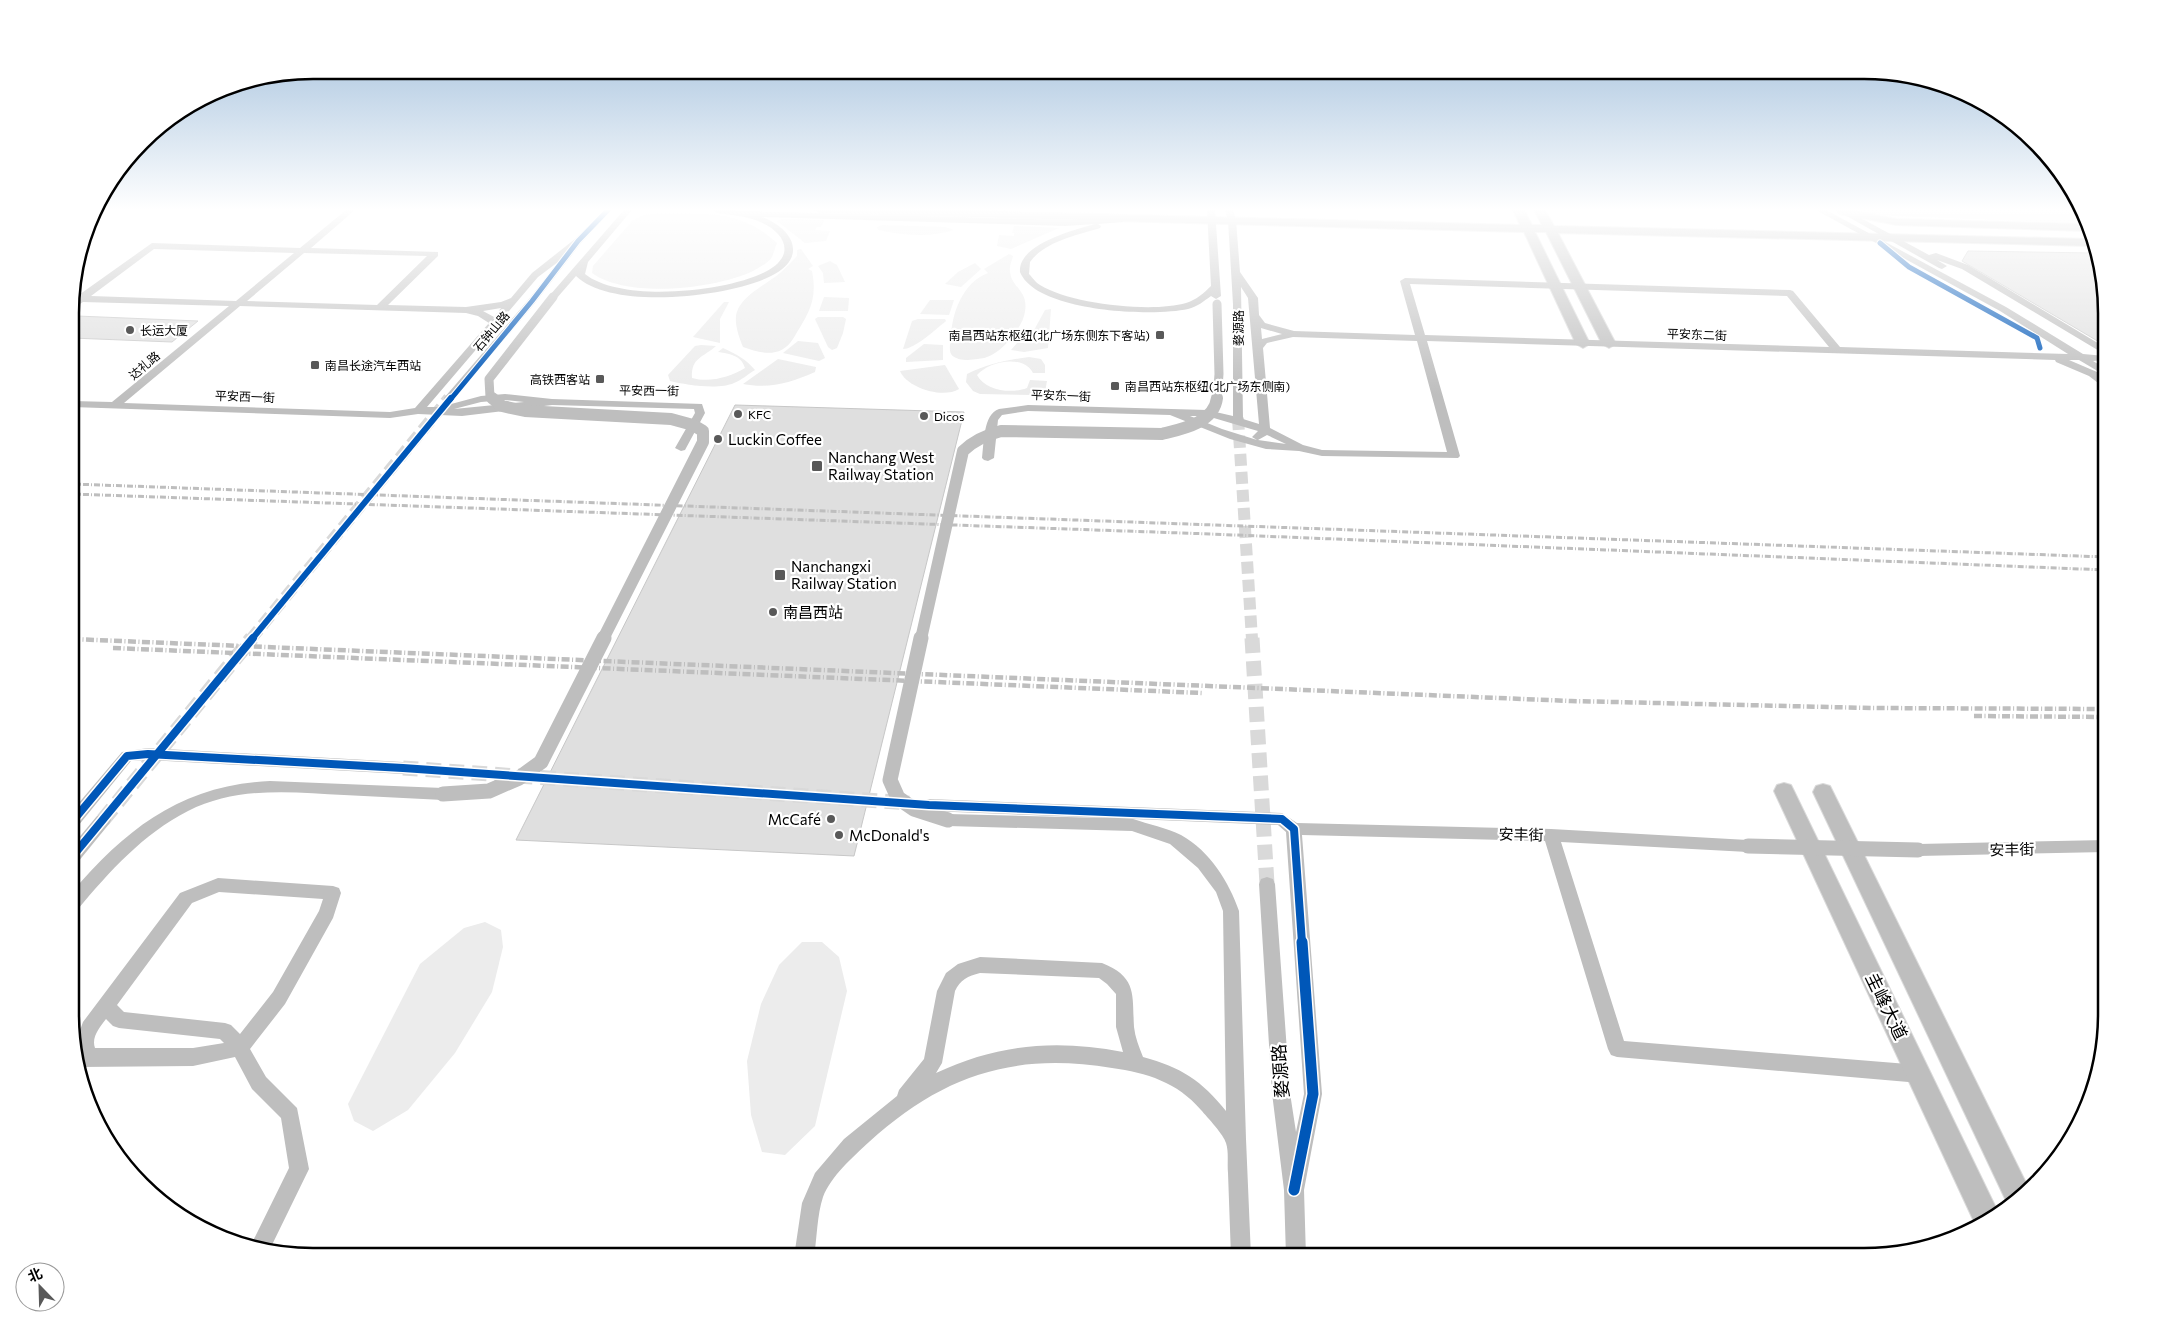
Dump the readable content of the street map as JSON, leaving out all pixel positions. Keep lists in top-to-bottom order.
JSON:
{
  "streets": {
    "main road": ["圭峰大道"],
    "street": [
      "婺源路",
      "石钟山路",
      "平安东二街",
      "达礼路",
      "平安西一街",
      "平安东一街",
      "安丰街"
    ]
  },
  "crossings": [
    ["达礼路", "平安西一街"]
  ],
  "places": {
    "other": [
      "长运大厦",
      "KFC",
      "Dicos",
      "Luckin Coffee",
      "南昌西站",
      "McCafé",
      "McDonald's"
    ],
    "transit": [
      "南昌西站东枢纽(北广场东侧东下客站)",
      "南昌长途汽车西站",
      "高铁西客站",
      "南昌西站东枢纽(北广场东侧南)",
      "Nanchang West Railway Station",
      "Nanchangxi Railway Station"
    ]
  },
  "north": "top left"
}
